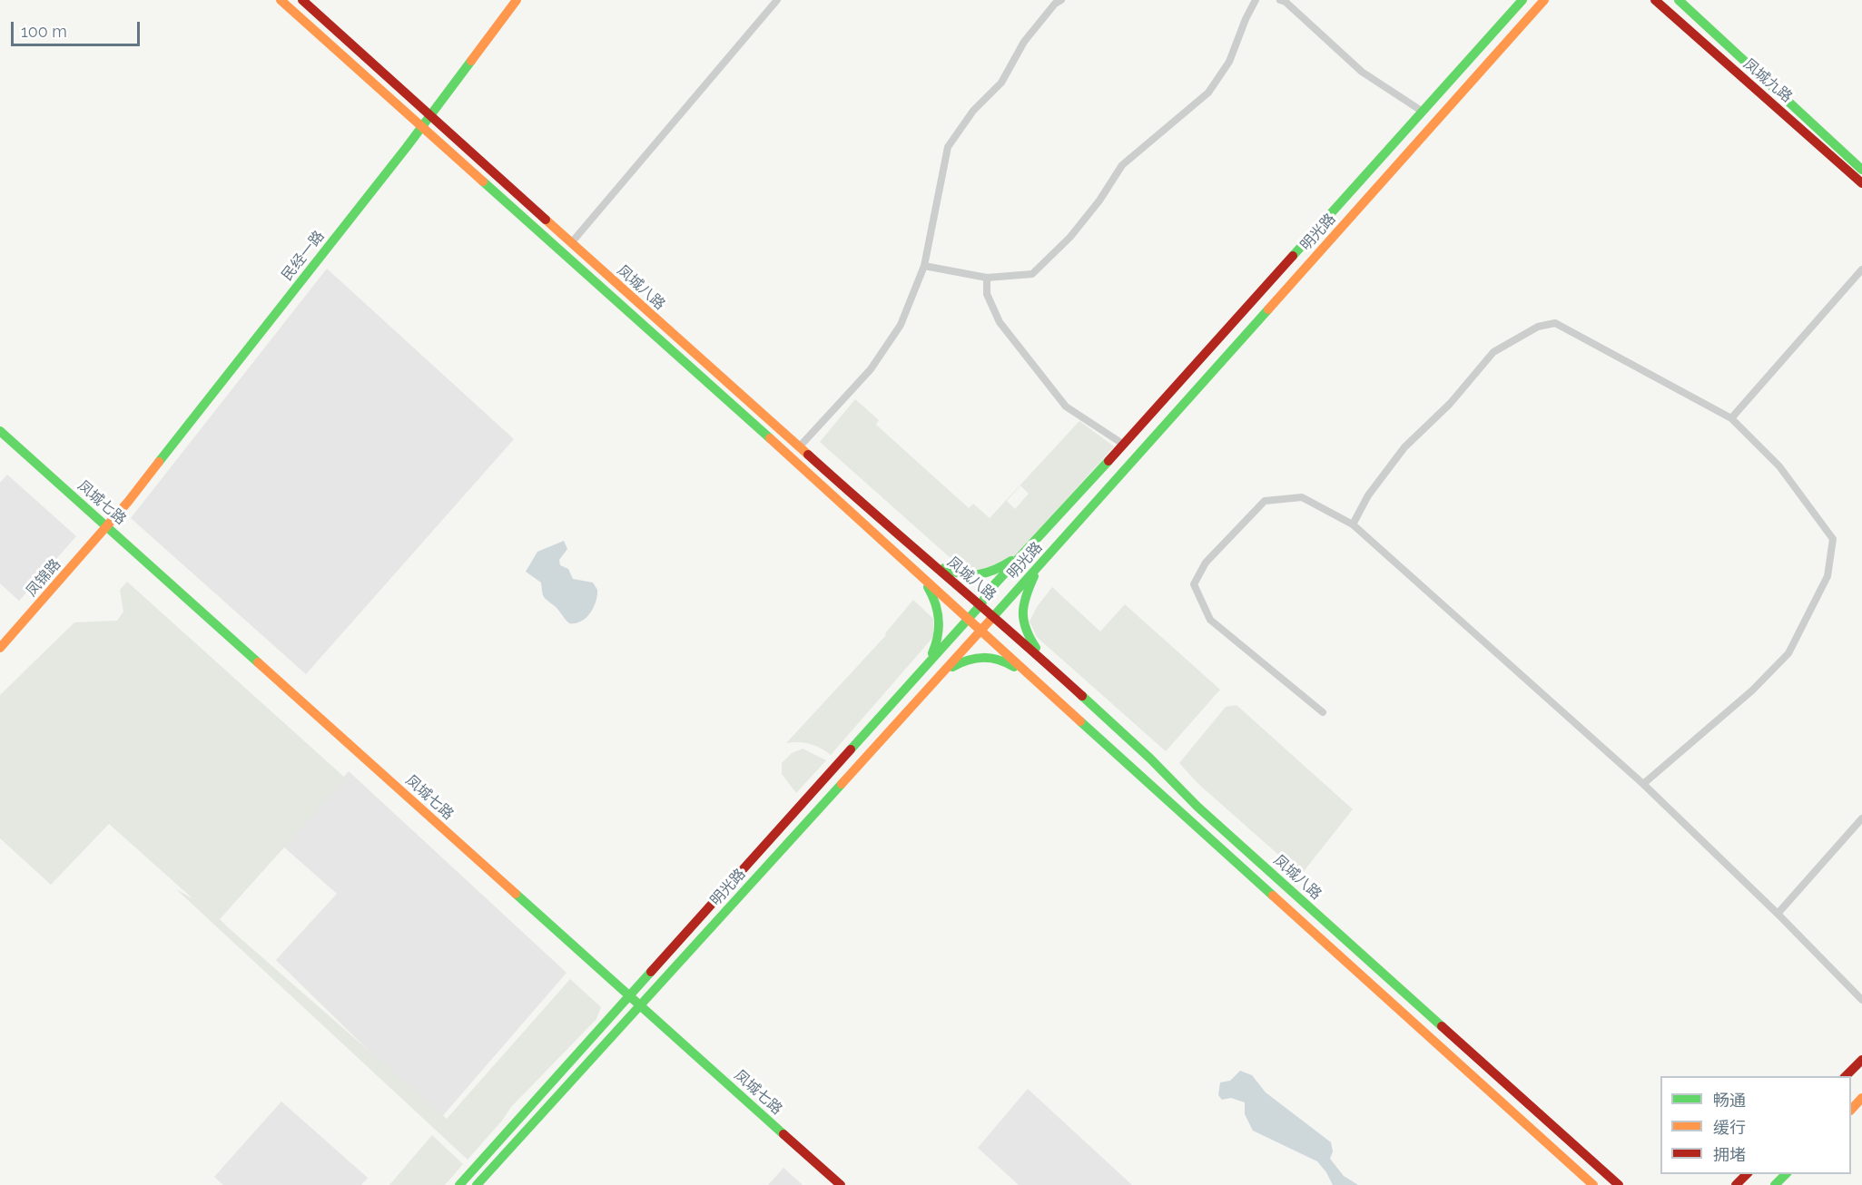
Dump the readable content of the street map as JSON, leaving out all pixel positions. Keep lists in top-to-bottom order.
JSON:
{
  "streets": {
    "main road": [
      "凤城九路",
      "明光路",
      "民经一路",
      "凤城八路",
      "凤城七路",
      "凤锦路"
    ]
  },
  "crossings": [
    ["明光路", "凤城八路"],
    ["明光路", "凤城七路"],
    ["民经一路", "凤城八路"],
    ["民经一路", "凤城七路"],
    ["民经一路", "凤锦路"],
    ["凤城七路", "凤锦路"]
  ],
  "legend": ["畅通", "缓行", "拥堵"],
  "scale_bar": "100 m"
}
